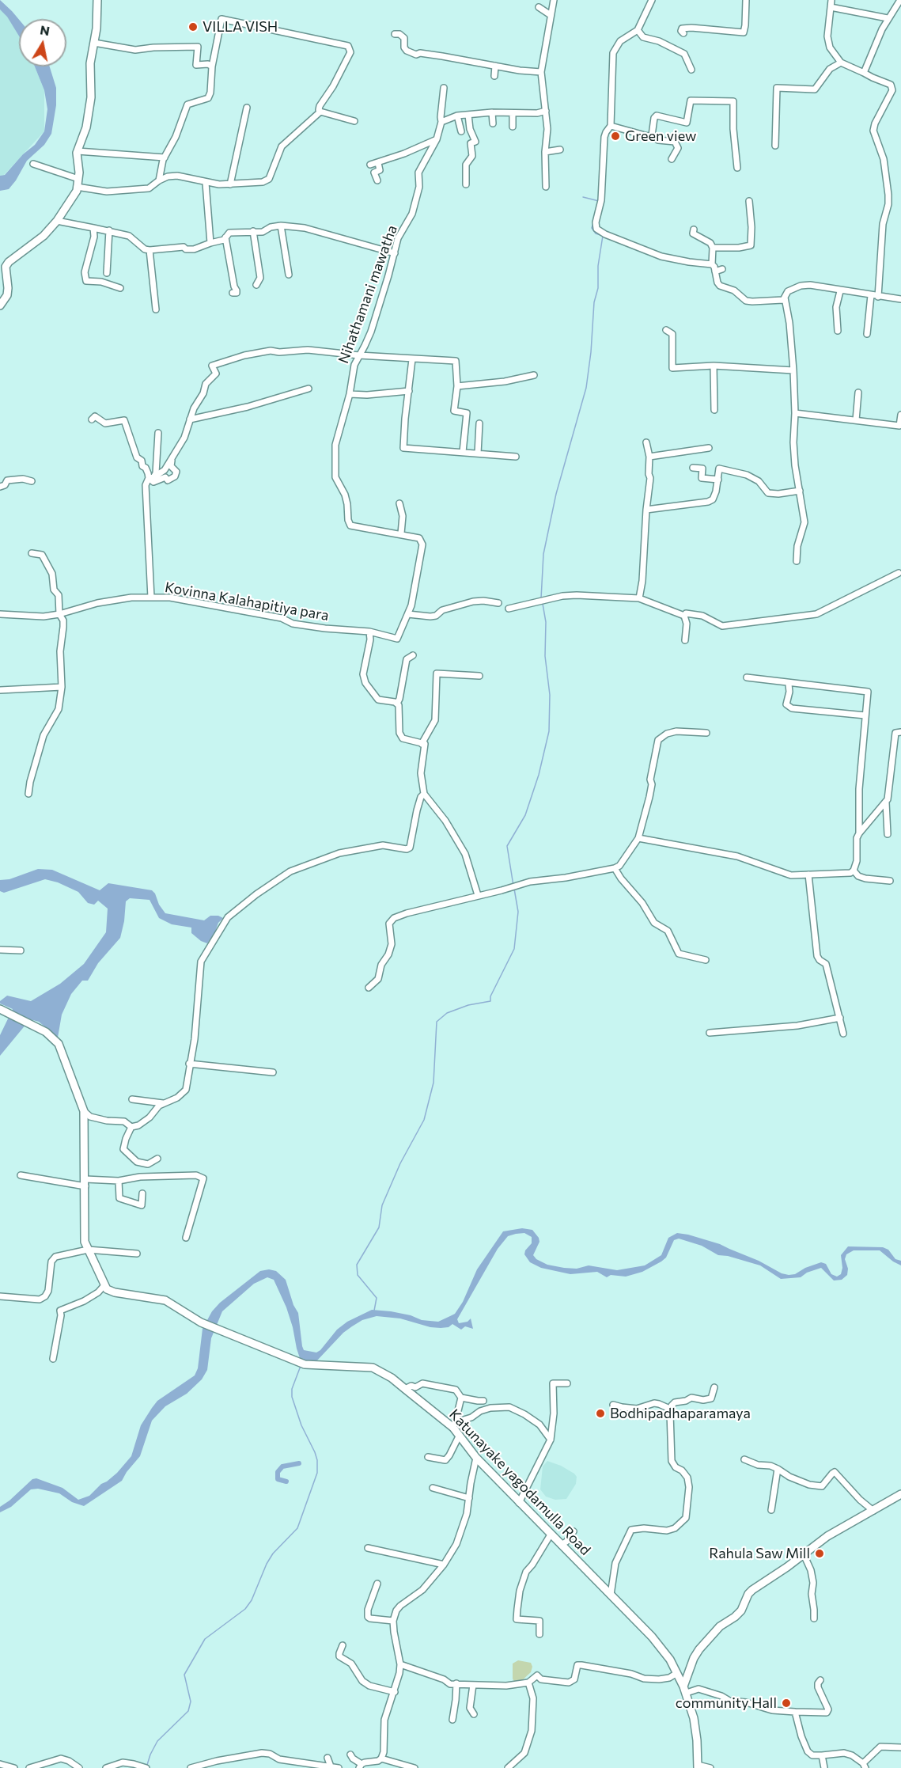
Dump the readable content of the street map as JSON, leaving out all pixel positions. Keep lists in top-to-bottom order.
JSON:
{
  "streets": {
    "main road": ["Katunayake yagodamulla Road"],
    "street": ["Nihathamani mawatha", "Kovinna Kalahapitiya para"]
  },
  "crossings": [
    ["Nihathamani mawatha", "Kovinna Kalahapitiya para"]
  ],
  "places": [
    "VILLA VISH",
    "Green view",
    "Bodhipadhaparamaya",
    "Rahula Saw Mill",
    "community Hall"
  ],
  "north": "top"
}
